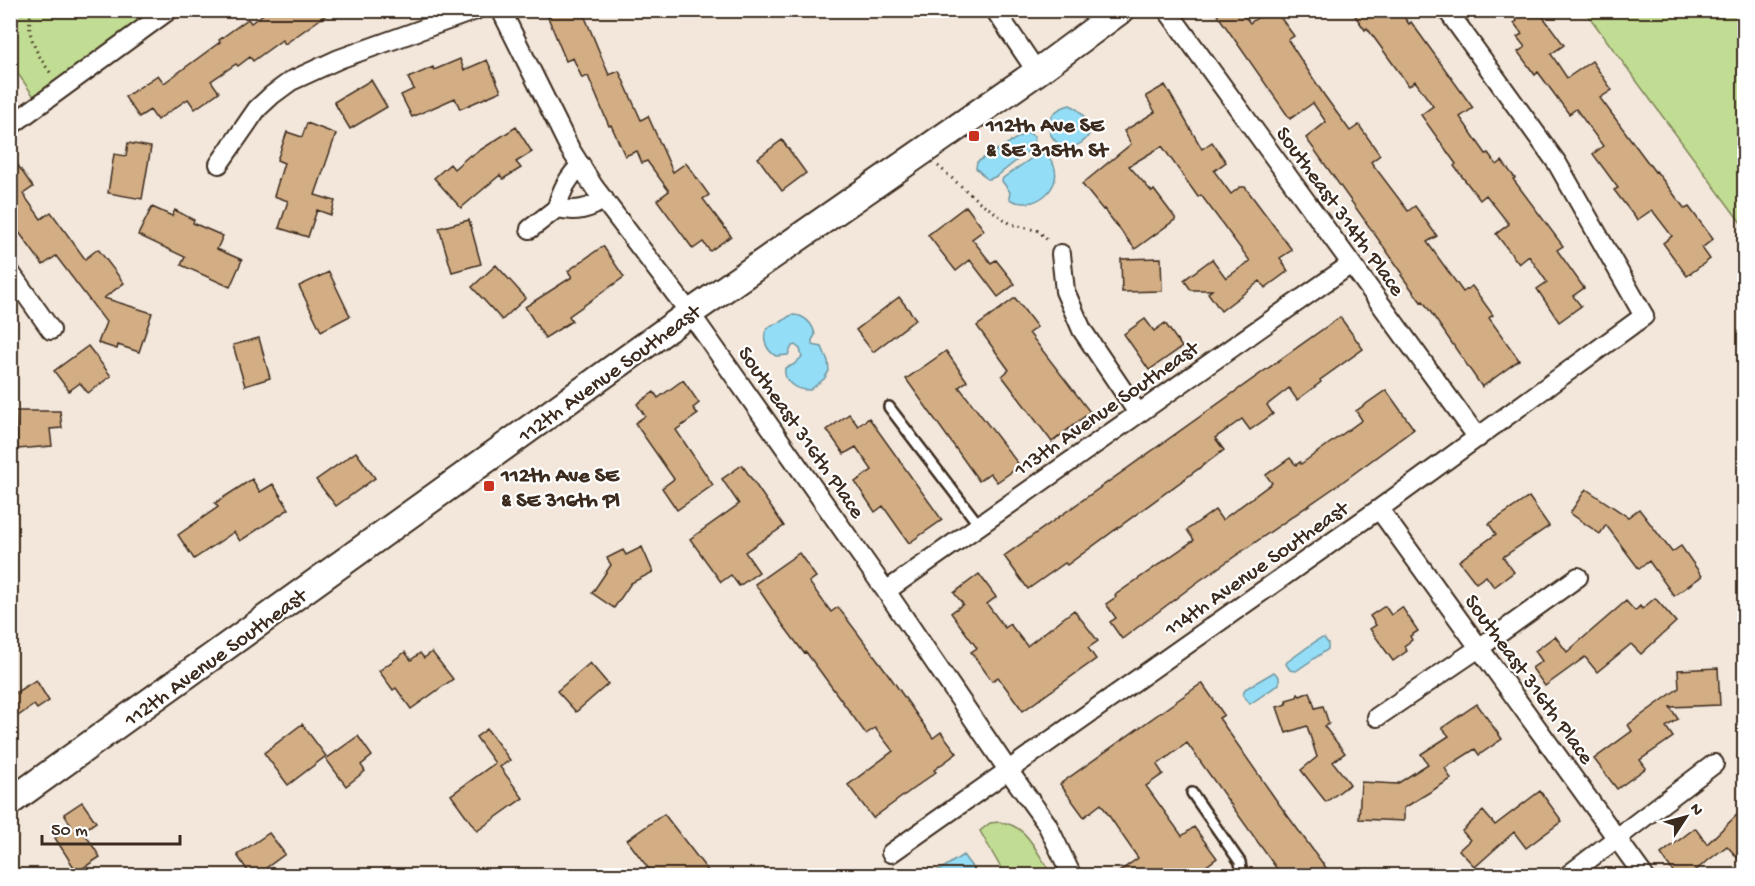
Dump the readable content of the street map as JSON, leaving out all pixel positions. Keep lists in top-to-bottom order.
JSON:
{
  "streets": {
    "street": [
      "Southeast 314th Place",
      "112th Avenue Southeast",
      "113th Avenue Southeast",
      "Southeast 316th Place",
      "114th Avenue Southeast"
    ]
  },
  "crossings": [
    ["Southeast 314th Place", "113th Avenue Southeast"],
    ["Southeast 314th Place", "114th Avenue Southeast"],
    ["112th Avenue Southeast", "Southeast 316th Place"],
    ["113th Avenue Southeast", "Southeast 316th Place"],
    ["Southeast 316th Place", "114th Avenue Southeast"]
  ],
  "places": {
    "transit": ["112th Ave SE & SE 315th St", "112th Ave SE & SE 316th Pl"]
  },
  "scale_bar": "50 m",
  "north": "top right"
}
